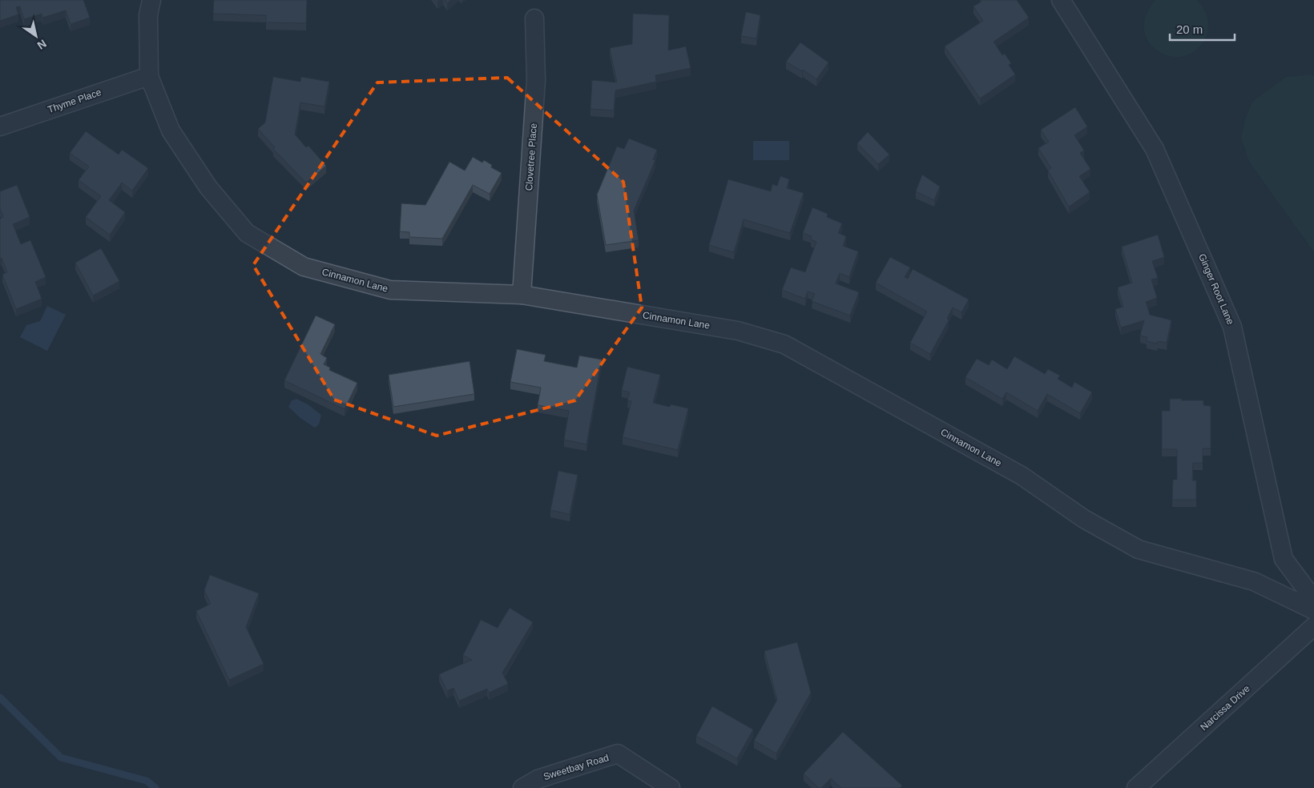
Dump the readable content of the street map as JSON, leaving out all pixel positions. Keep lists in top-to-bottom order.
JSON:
{
  "streets": {
    "street": [
      "Thyme Place",
      "Clovetree Place",
      "Cinnamon Lane",
      "Ginger Root Lane",
      "Narcissa Drive",
      "Sweetbay Road"
    ]
  },
  "crossings": [
    ["Thyme Place", "Cinnamon Lane"],
    ["Clovetree Place", "Cinnamon Lane"]
  ],
  "scale_bar": "20 m",
  "north": "bottom right"
}
